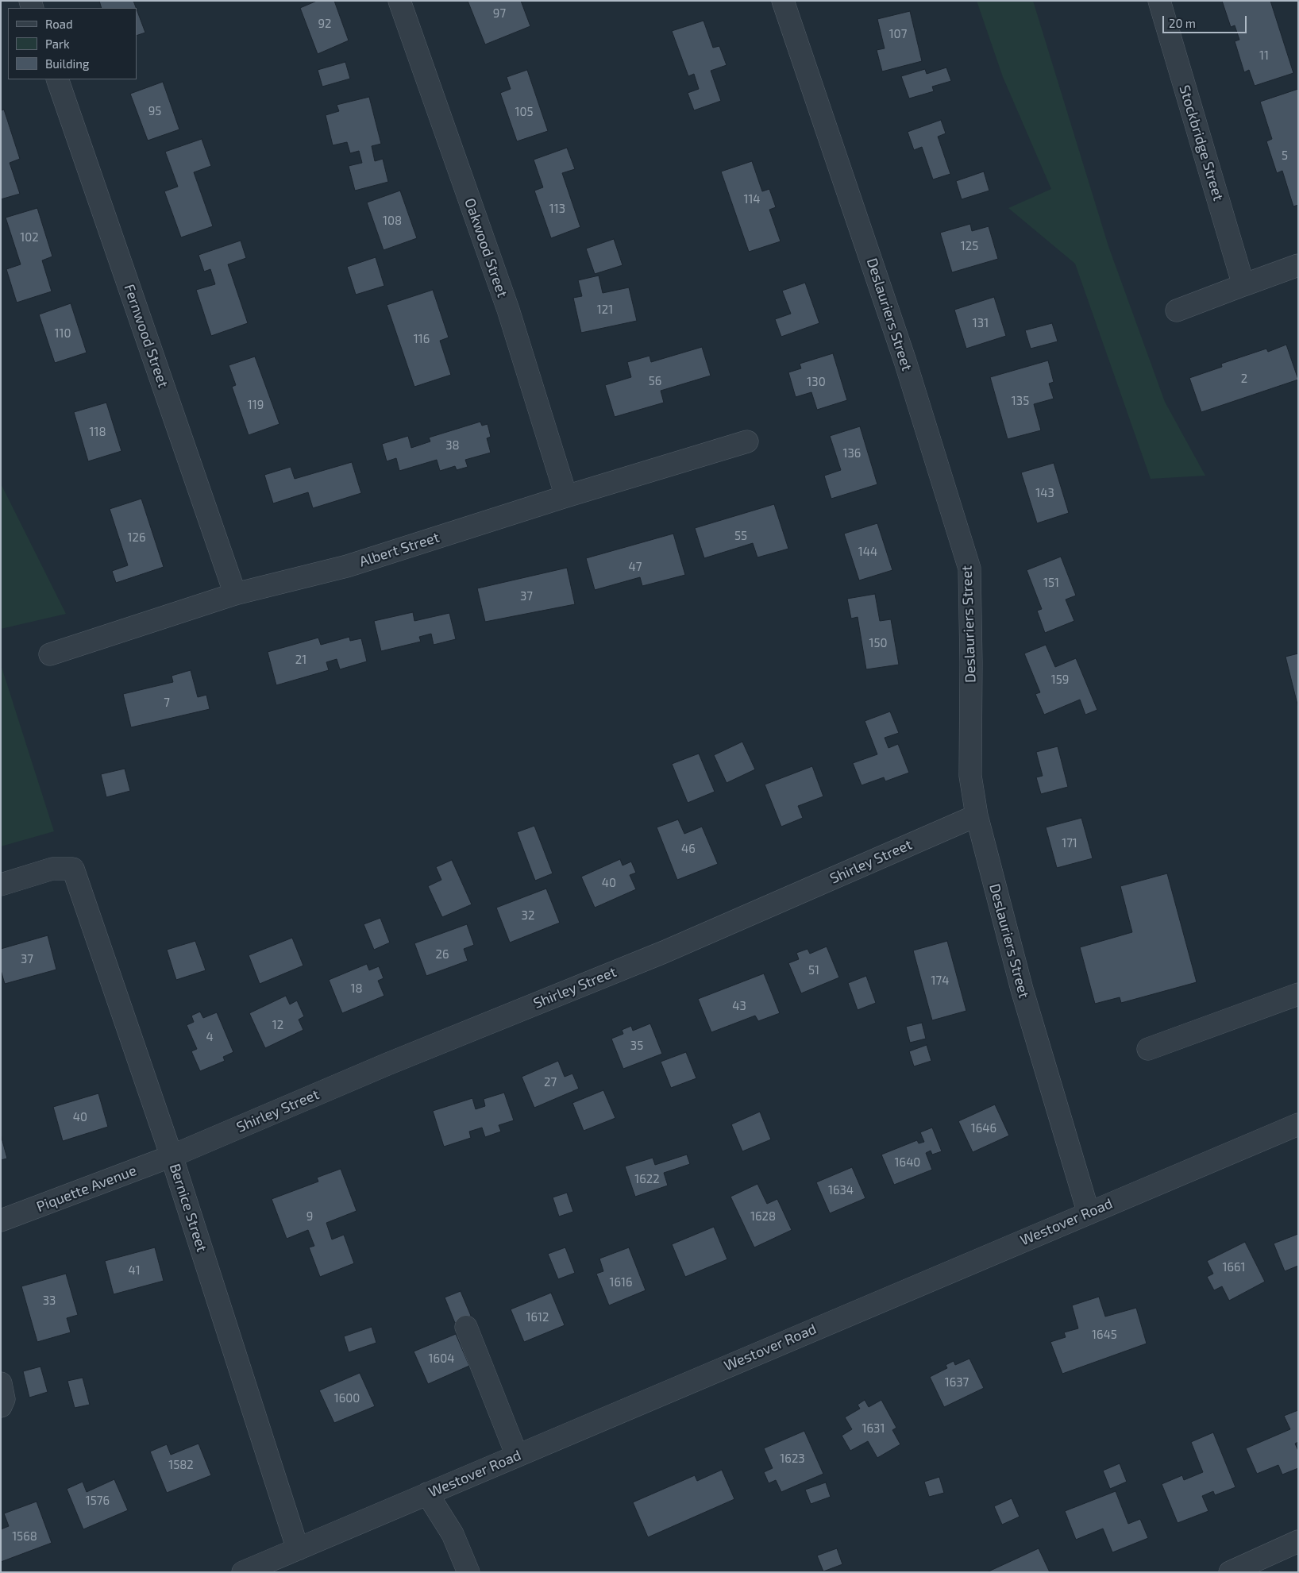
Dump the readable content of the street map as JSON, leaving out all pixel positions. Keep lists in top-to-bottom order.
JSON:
{
  "streets": {
    "street": [
      "Stockbridge Street",
      "Oakwood Street",
      "Deslauriers Street",
      "Fernwood Street",
      "Albert Street",
      "Shirley Street",
      "Piquette Avenue",
      "Bernice Street",
      "Westover Road"
    ]
  },
  "crossings": [
    ["Oakwood Street", "Albert Street"],
    ["Deslauriers Street", "Shirley Street"],
    ["Deslauriers Street", "Westover Road"],
    ["Fernwood Street", "Albert Street"],
    ["Shirley Street", "Piquette Avenue"],
    ["Shirley Street", "Bernice Street"],
    ["Piquette Avenue", "Bernice Street"],
    ["Bernice Street", "Westover Road"]
  ],
  "house_numbers": [
    "97",
    "92",
    "107",
    "11",
    "95",
    "105",
    "5",
    "114",
    "113",
    "108",
    "102",
    "125",
    "121",
    "131",
    "110",
    "116",
    "2",
    "56",
    "130",
    "135",
    "119",
    "118",
    "38",
    "136",
    "143",
    "55",
    "126",
    "144",
    "47",
    "151",
    "37",
    "150",
    "21",
    "159",
    "7",
    "171",
    "46",
    "40",
    "32",
    "26",
    "37",
    "51",
    "174",
    "18",
    "43",
    "12",
    "4",
    "35",
    "27",
    "40",
    "1646",
    "1640",
    "1622",
    "1634",
    "9",
    "1628",
    "1661",
    "41",
    "1616",
    "33",
    "1612",
    "1645",
    "1604",
    "1637",
    "1600",
    "1631",
    "1623",
    "1582",
    "1576",
    "1568"
  ],
  "legend": ["Road", "Park", "Building"],
  "scale_bar": "20 m"
}
